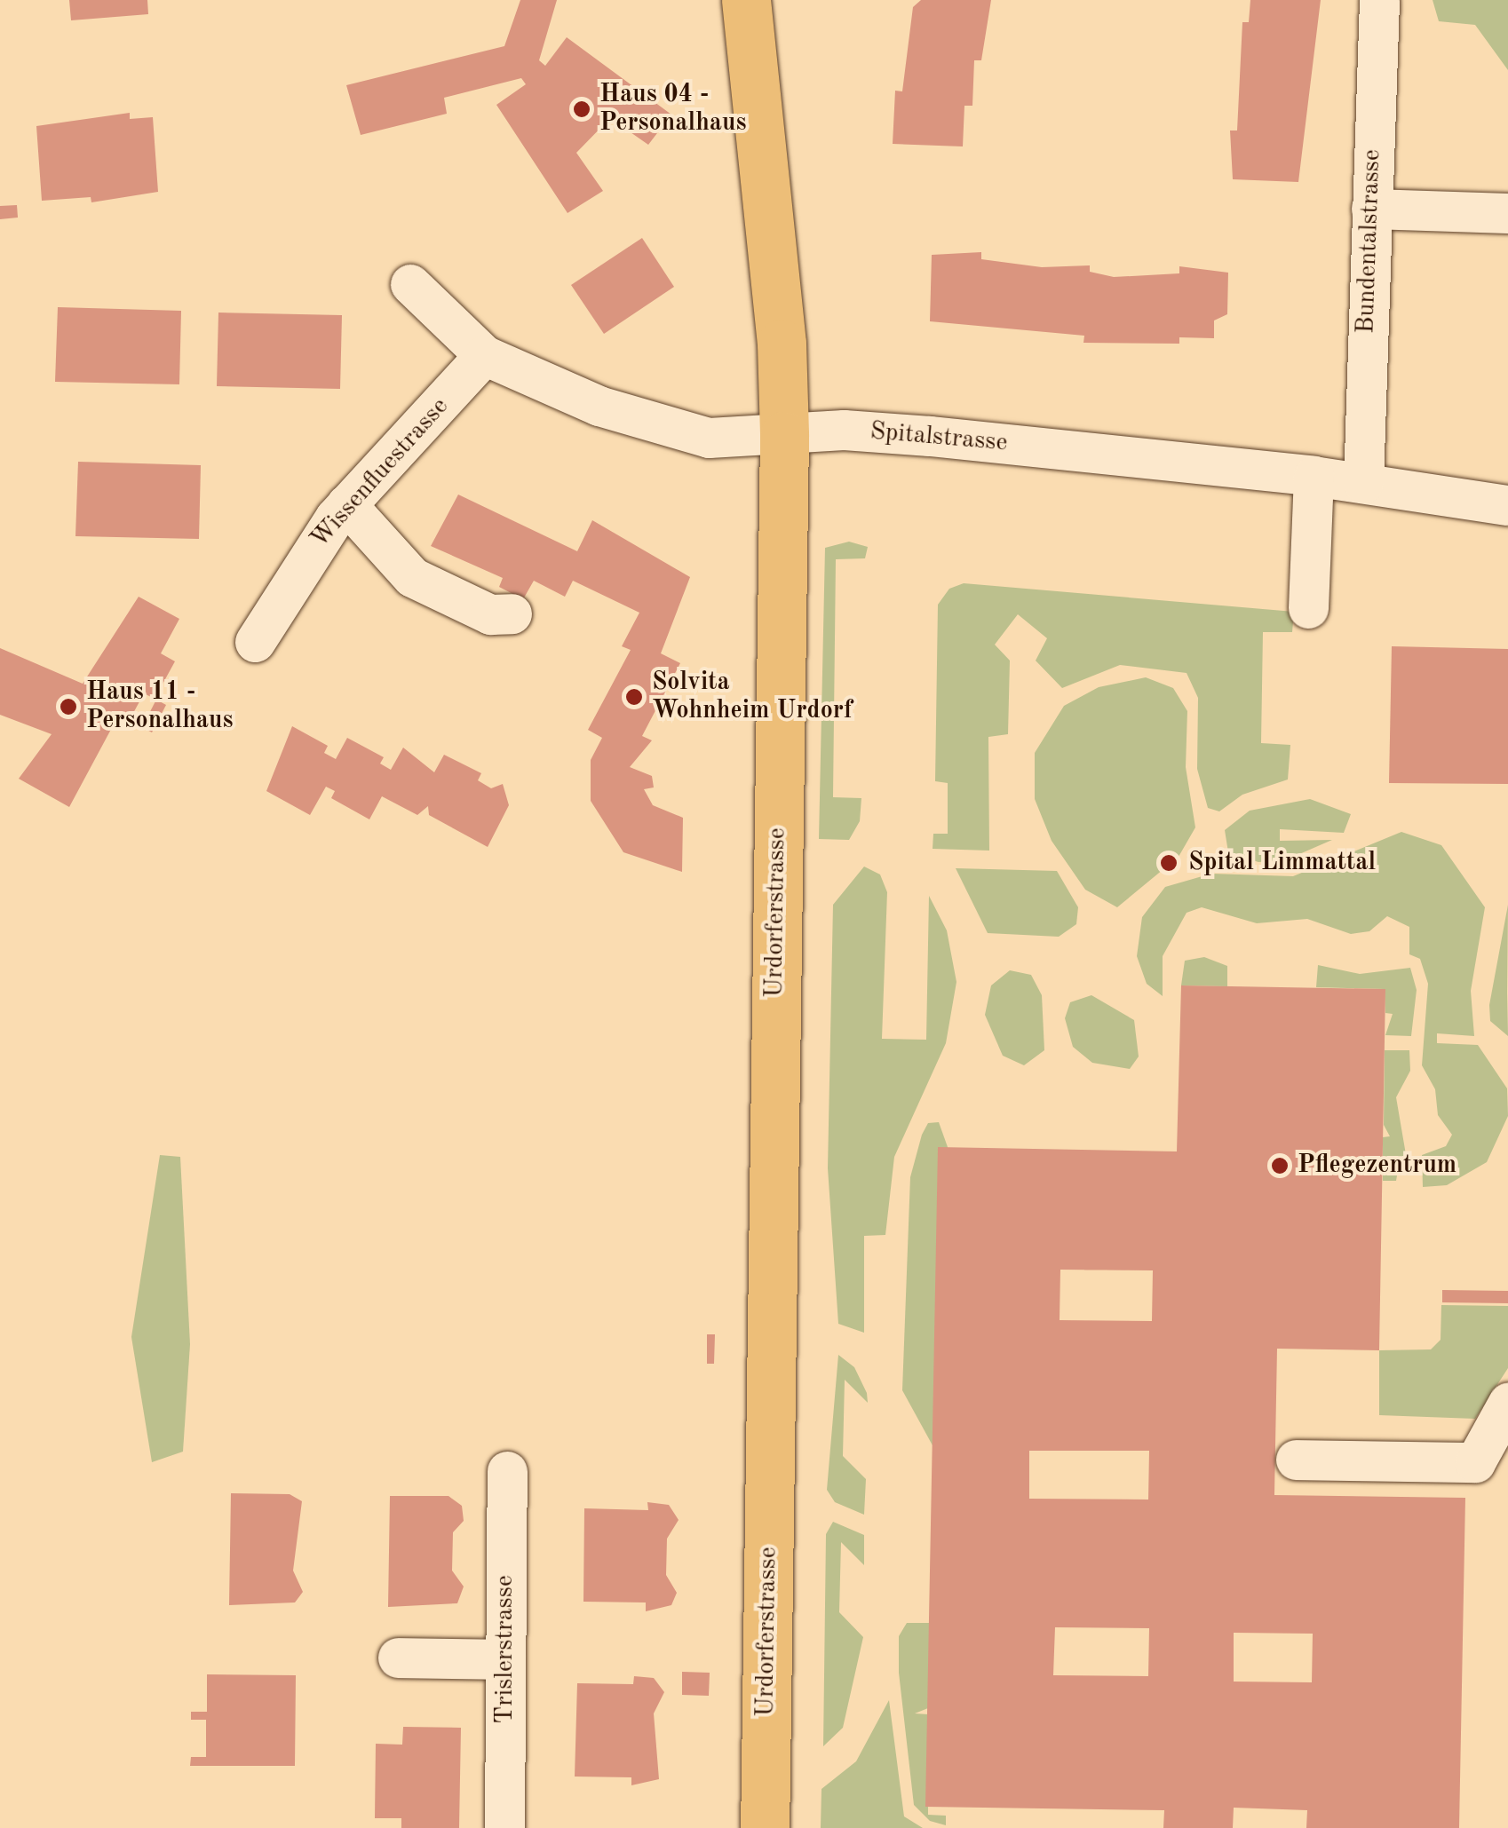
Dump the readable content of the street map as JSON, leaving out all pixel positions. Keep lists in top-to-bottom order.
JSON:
{
  "streets": {
    "main road": ["Urdorferstrasse"],
    "street": [
      "Bundentalstrasse",
      "Spitalstrasse",
      "Wissenfluestrasse",
      "Trislerstrasse"
    ]
  },
  "crossings": [
    ["Bundentalstrasse", "Spitalstrasse"],
    ["Spitalstrasse", "Wissenfluestrasse"],
    ["Spitalstrasse", "Urdorferstrasse"]
  ],
  "places": [
    "Haus 04 - Personalhaus",
    "Solvita Wohnheim Urdorf",
    "Haus 11 - Personalhaus",
    "Spital Limmattal",
    "Pflegezentrum"
  ]
}
